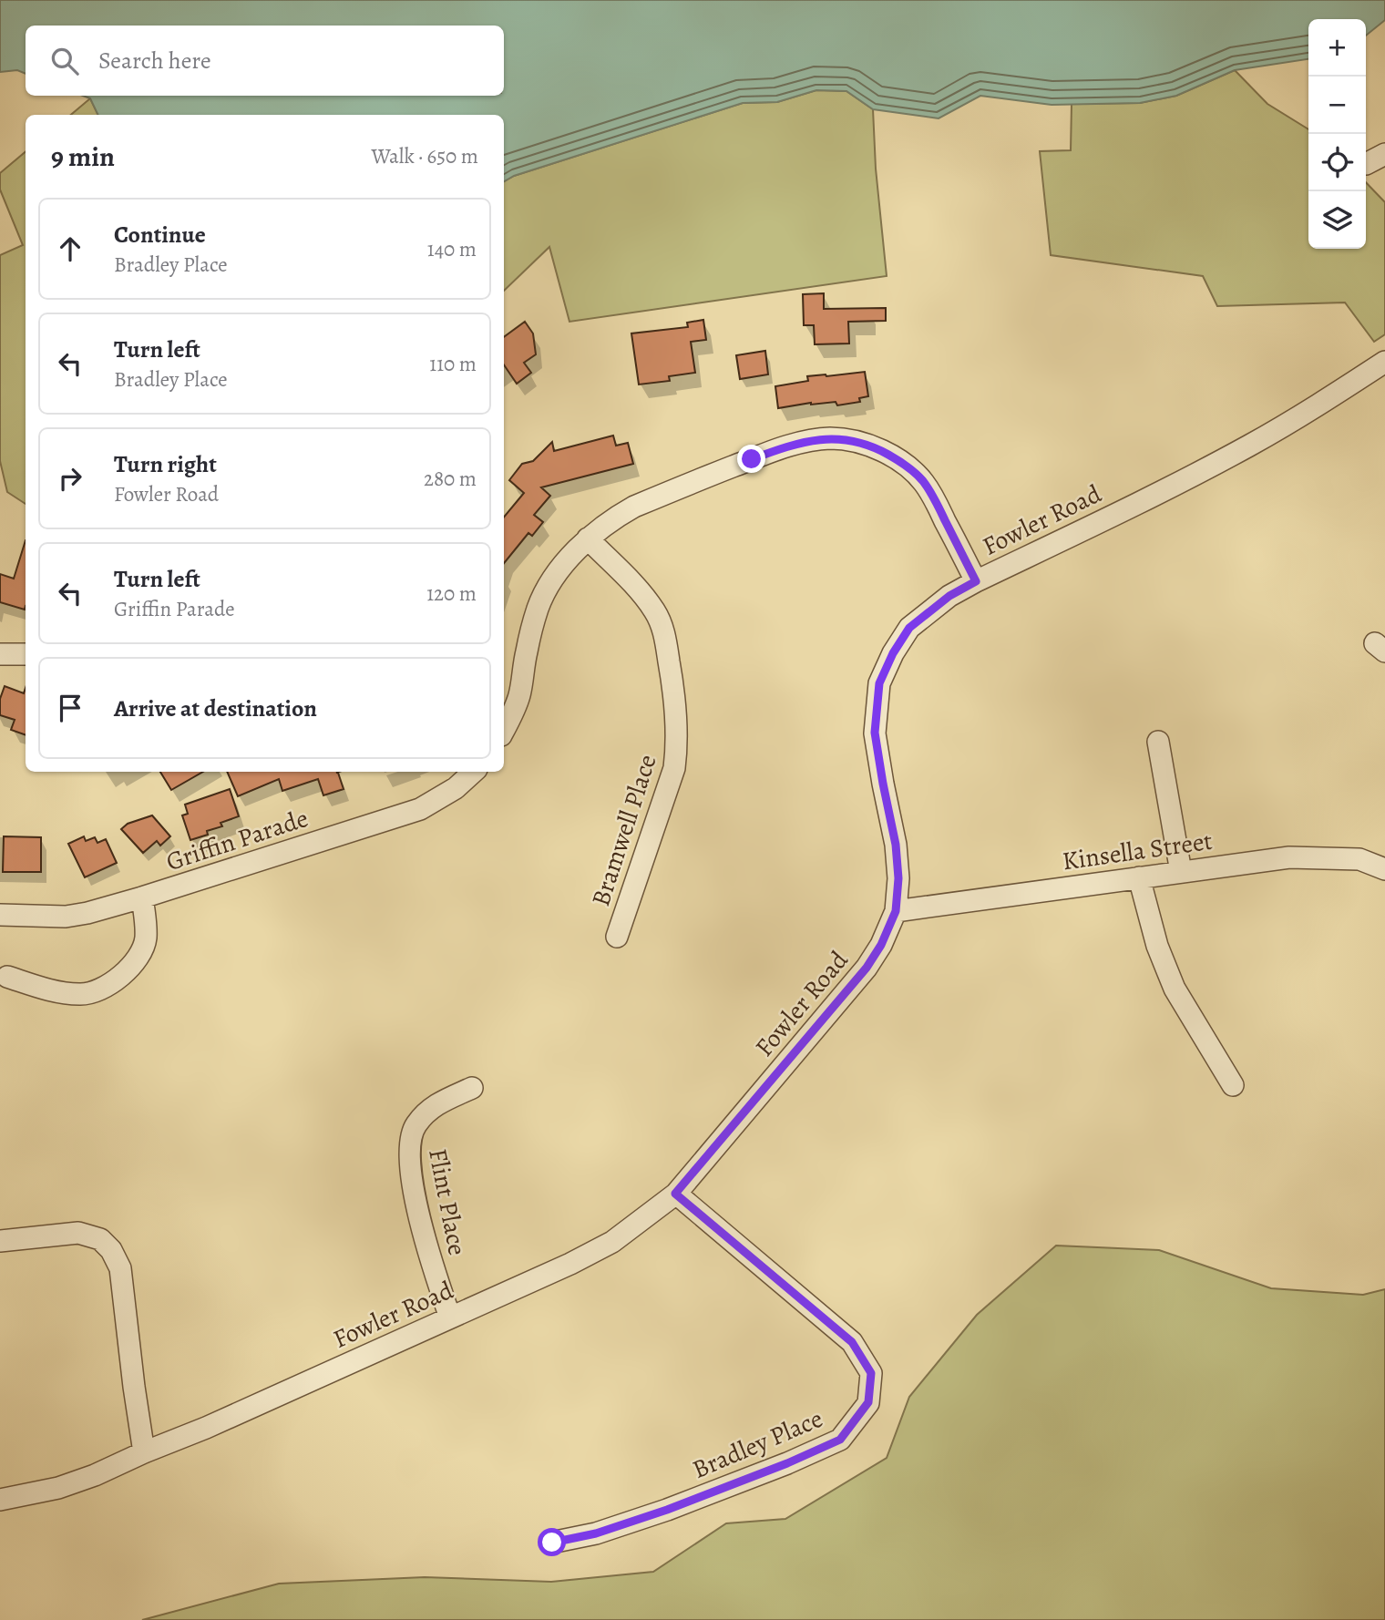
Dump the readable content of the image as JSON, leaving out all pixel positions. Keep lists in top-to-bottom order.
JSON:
{
  "streets": {
    "street": [
      "Fowler Road",
      "Bramwell Place",
      "Griffin Parade",
      "Kinsella Street",
      "Flint Place",
      "Bradley Place"
    ]
  },
  "crossings": [
    ["Fowler Road", "Kinsella Street"],
    ["Fowler Road", "Flint Place"],
    ["Fowler Road", "Bradley Place"]
  ],
  "page": {
    "map_buttons": ["+", "−"],
    "search": "Search here",
    "heading": ["9 min", "Walk · 650 m"],
    "list": [
      ["Continue", "Bradley Place", "140 m"],
      ["Turn left", "Bradley Place", "110 m"],
      ["Turn right", "Fowler Road", "280 m"],
      ["Turn left", "Griffin Parade", "120 m"],
      "Arrive at destination"
    ]
  }
}
